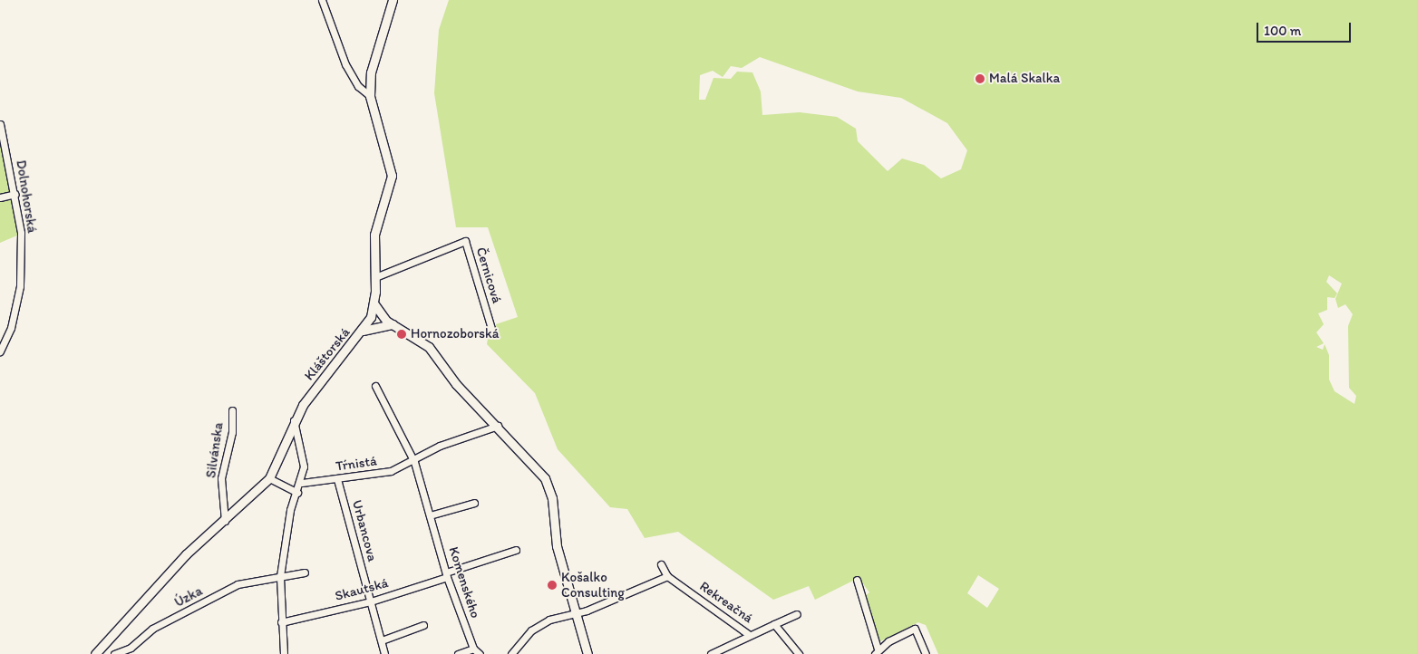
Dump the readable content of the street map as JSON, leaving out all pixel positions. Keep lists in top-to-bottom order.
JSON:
{
  "streets": {
    "street": [
      "Dolnohorská",
      "Černicová",
      "Kláštorská",
      "Silvánska",
      "Tŕnistá",
      "Urbancova",
      "Komenského",
      "Skautská",
      "Úzka",
      "Rekreačná"
    ]
  },
  "crossings": [
    ["Černicová", "Kláštorská"],
    ["Kláštorská", "Silvánska"],
    ["Tŕnistá", "Urbancova"],
    ["Tŕnistá", "Komenského"],
    ["Urbancova", "Skautská"],
    ["Komenského", "Skautská"]
  ],
  "places": ["Malá Skalka", "Hornozoborská", "Košalko Consulting"],
  "scale_bar": "100 m"
}
